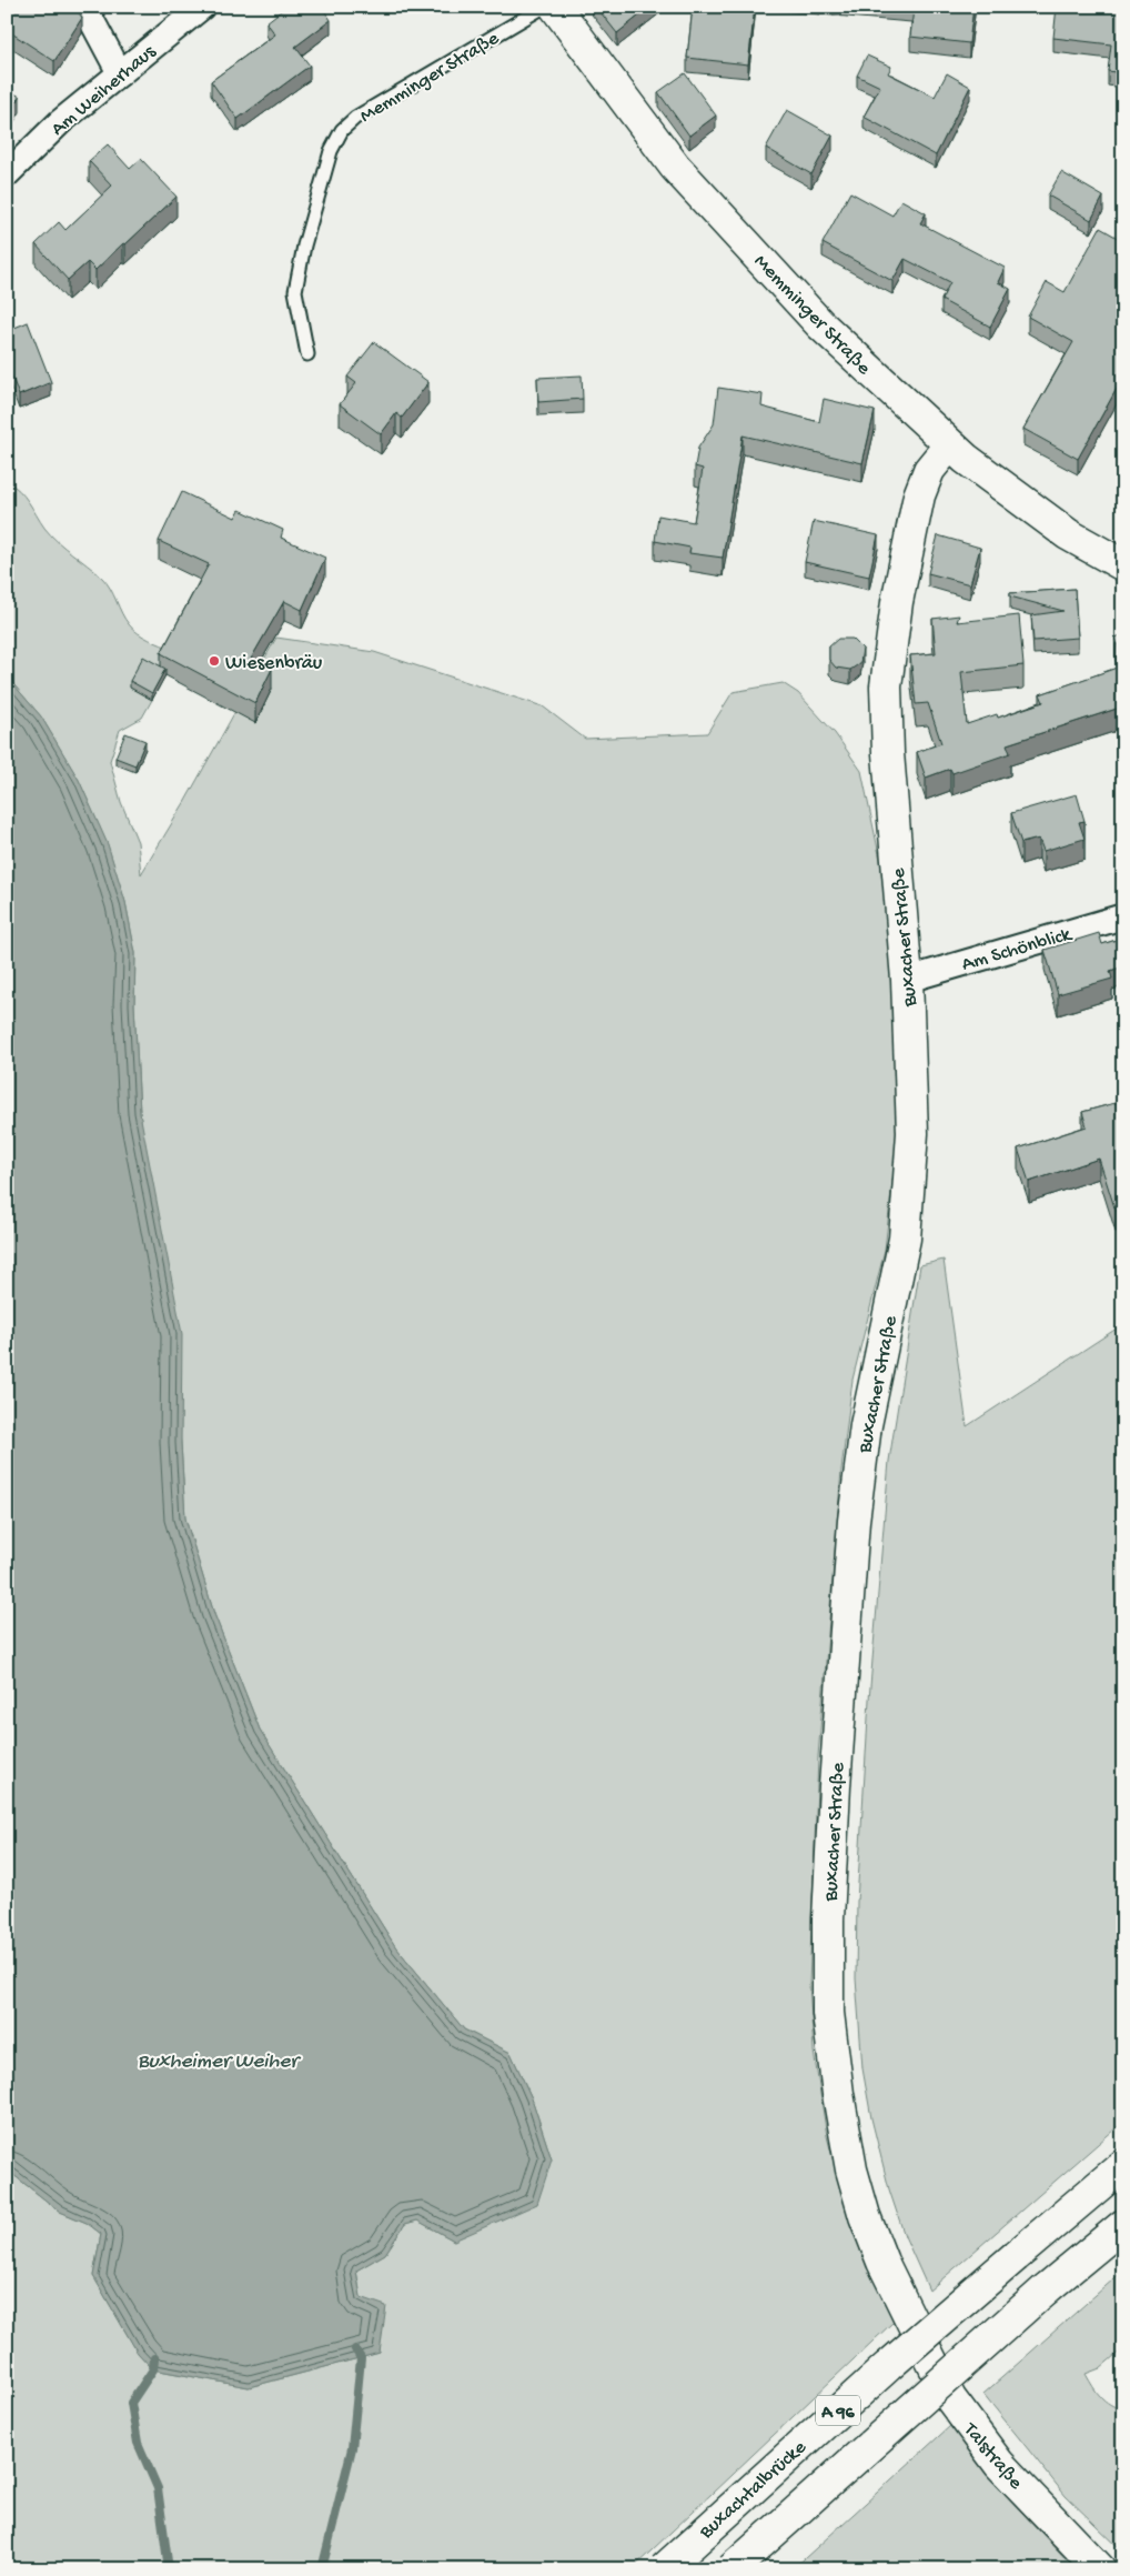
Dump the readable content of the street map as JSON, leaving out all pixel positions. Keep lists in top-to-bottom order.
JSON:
{
  "streets": {
    "main road": [
      "Memminger Straße",
      "Buxacher Straße",
      "A 96",
      "Talstraße",
      "Buxachtalbrücke"
    ],
    "street": ["Am Weiherhaus", "Am Schönblick"]
  },
  "crossings": [
    ["Memminger Straße", "Buxacher Straße"],
    ["Buxacher Straße", "Am Schönblick"],
    ["Buxacher Straße", "Talstraße"]
  ],
  "water": ["Buxheimer Weiher"],
  "places": ["Wiesenbräu"]
}
